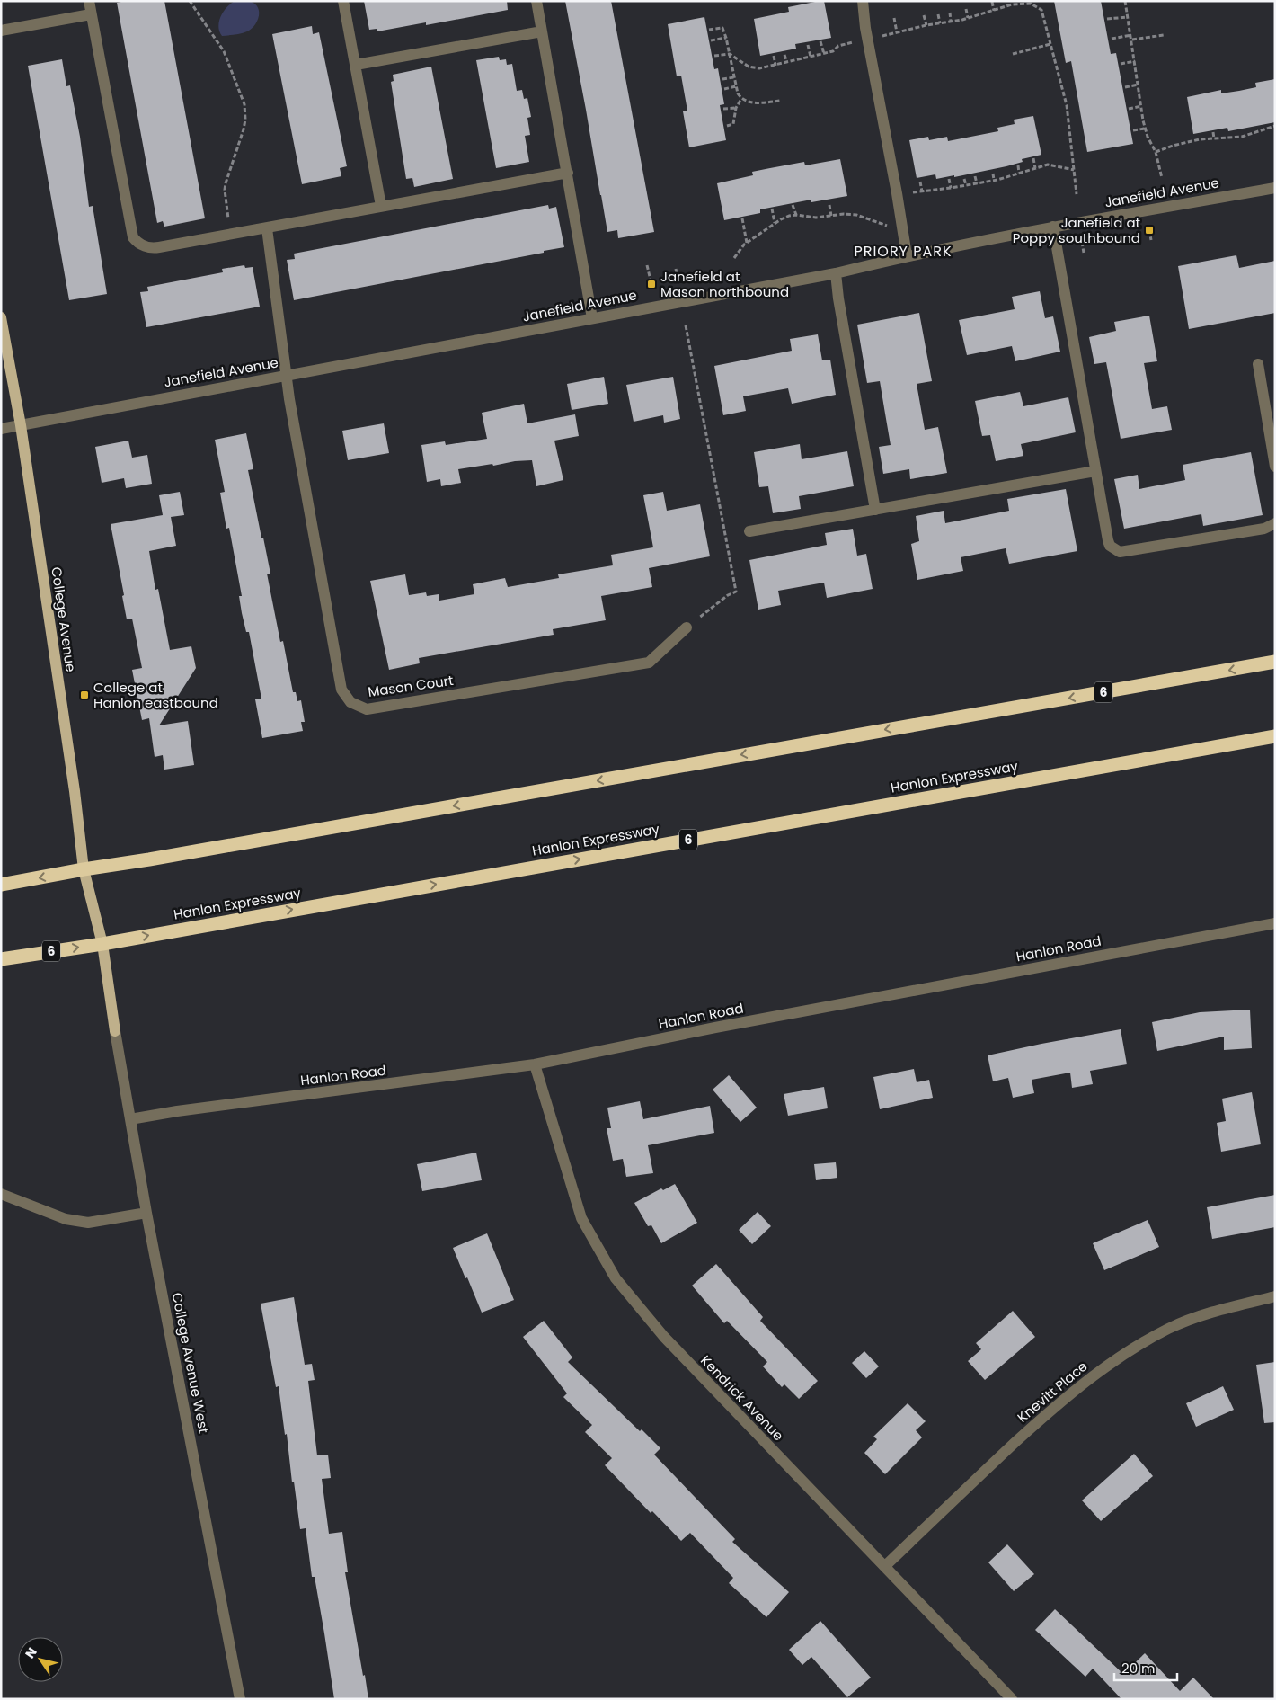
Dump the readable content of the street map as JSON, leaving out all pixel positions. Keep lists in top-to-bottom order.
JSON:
{
  "streets": {
    "highway": ["6", "Hanlon Expressway"],
    "main road": ["College Avenue"],
    "street": [
      "Janefield Avenue",
      "Mason Court",
      "Hanlon Road",
      "College Avenue West",
      "Knevitt Place",
      "Kendrick Avenue"
    ]
  },
  "crossings": [
    ["Janefield Avenue", "College Avenue"],
    ["Janefield Avenue", "Mason Court"],
    ["College Avenue", "6"],
    ["College Avenue", "Hanlon Expressway"],
    ["College Avenue", "College Avenue West"],
    ["Hanlon Road", "College Avenue West"],
    ["Hanlon Road", "Kendrick Avenue"],
    ["Knevitt Place", "Kendrick Avenue"]
  ],
  "districts": ["PRIORY PARK"],
  "places": {
    "transit": ["Janefield at Poppy southbound", "Janefield at Mason northbound", "College at Hanlon eastbound"]
  },
  "scale_bar": "20 m",
  "north": "top left"
}
